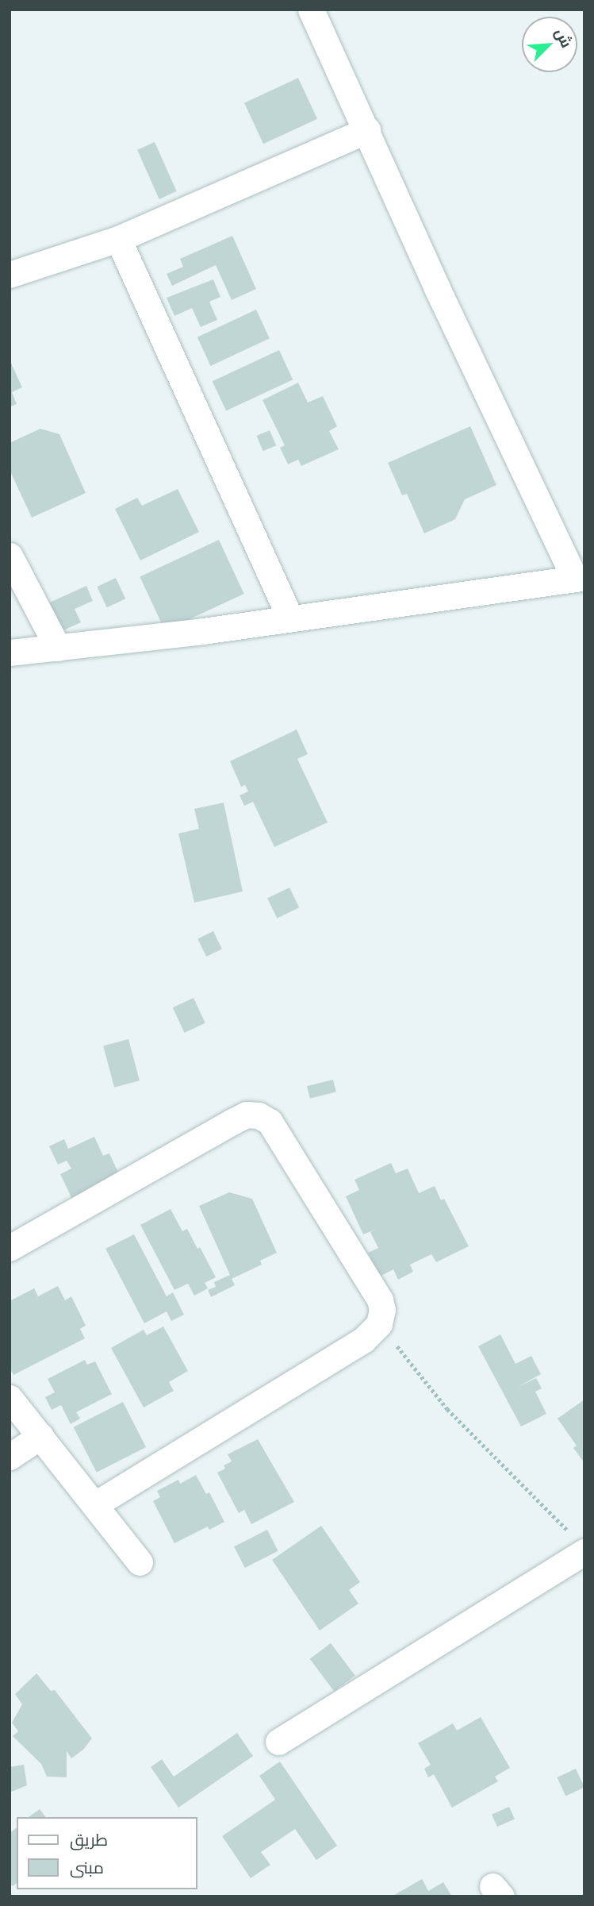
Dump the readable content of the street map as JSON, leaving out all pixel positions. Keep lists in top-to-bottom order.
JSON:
{
  "legend": ["طريق", "مبنى"],
  "north": "top right"
}
